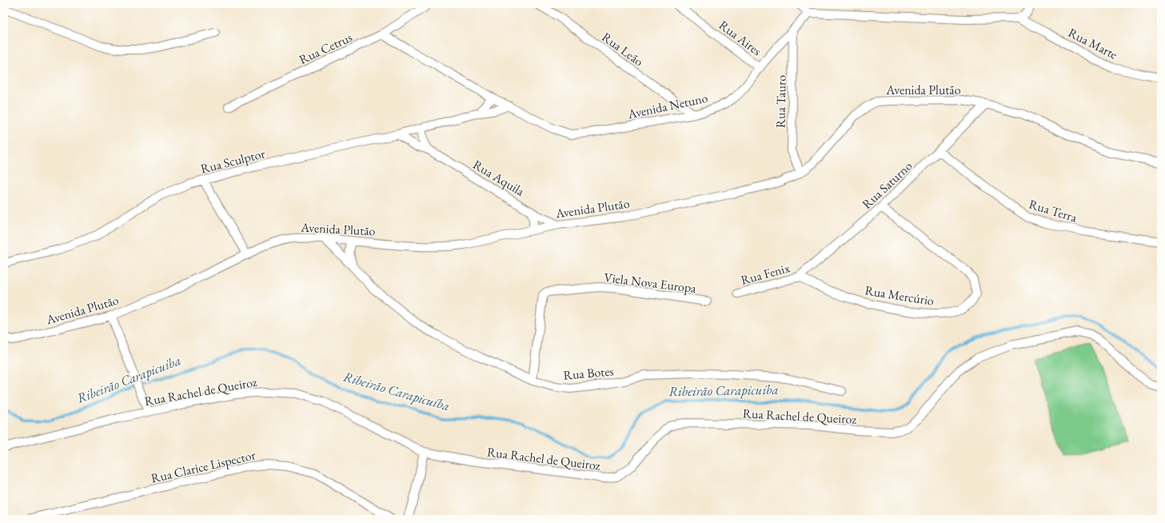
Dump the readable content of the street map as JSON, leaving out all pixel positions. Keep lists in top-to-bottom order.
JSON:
{
  "streets": {
    "street": [
      "Rua Aires",
      "Rua Marte",
      "Rua Cetrus",
      "Rua Leão",
      "Avenida Plutão",
      "Rua Tauro",
      "Avenida Netuno",
      "Rua Sculptor",
      "Rua Aquila",
      "Rua Saturno",
      "Rua Terra",
      "Rua Fenix",
      "Viela Nova Europa",
      "Rua Mercúrio",
      "Rua Botes",
      "Rua Rachel de Queiroz",
      "Rua Clarice Lispector"
    ]
  },
  "crossings": [
    ["Rua Aires", "Avenida Netuno"],
    ["Rua Cetrus", "Avenida Netuno"],
    ["Rua Leão", "Avenida Netuno"],
    ["Avenida Plutão", "Rua Tauro"],
    ["Avenida Plutão", "Rua Aquila"],
    ["Avenida Plutão", "Rua Saturno"],
    ["Avenida Plutão", "Rua Botes"],
    ["Rua Tauro", "Avenida Netuno"],
    ["Avenida Netuno", "Rua Sculptor"],
    ["Rua Sculptor", "Rua Aquila"],
    ["Rua Saturno", "Rua Terra"],
    ["Rua Saturno", "Rua Fenix"],
    ["Rua Saturno", "Rua Mercúrio"],
    ["Rua Fenix", "Rua Mercúrio"],
    ["Viela Nova Europa", "Rua Botes"]
  ],
  "water": ["Ribeirão Carapicuíba"]
}
